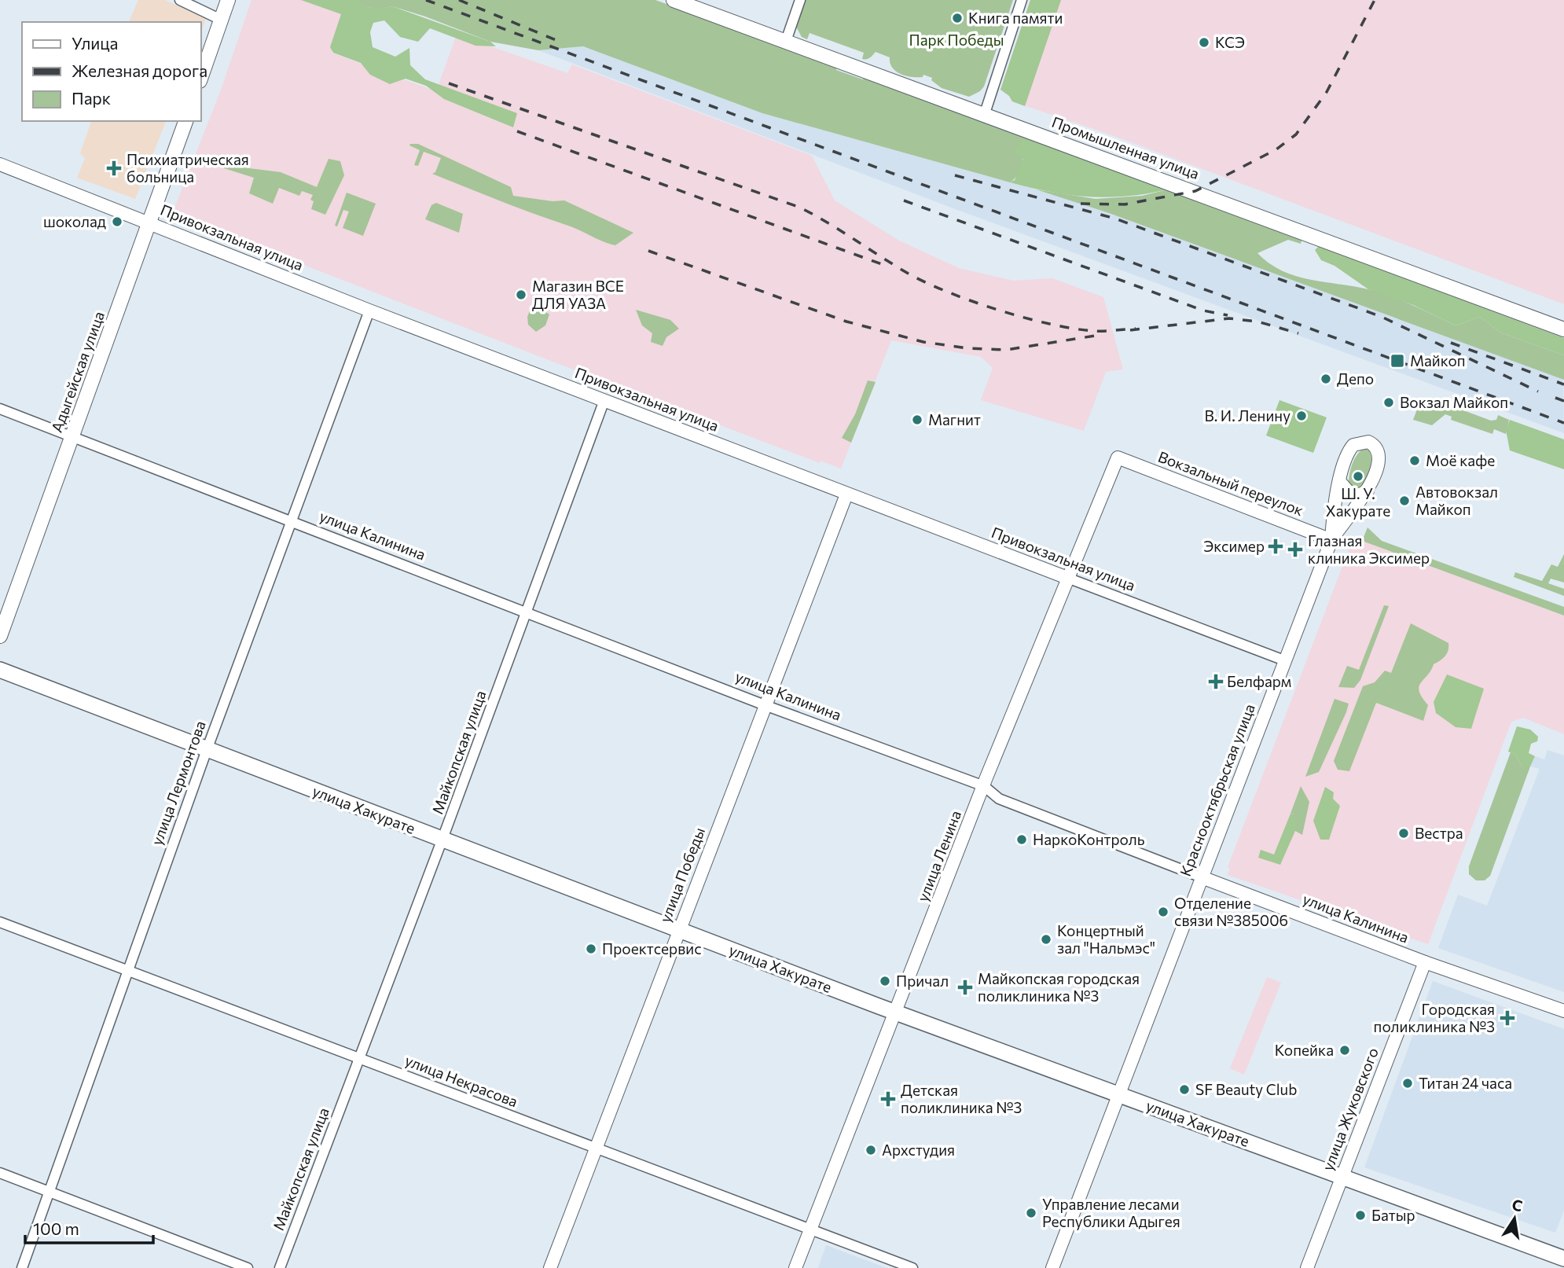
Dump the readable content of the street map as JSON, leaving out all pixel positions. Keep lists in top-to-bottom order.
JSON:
{
  "streets": {
    "main road": ["Промышленная улица", "Адыгейская улица", "улица Хакурате"],
    "street": [
      "Привокзальная улица",
      "Вокзальный переулок",
      "улица Калинина",
      "Майкопская улица",
      "улица Лермонтова",
      "Краснооктябрьская улица",
      "улица Ленина",
      "улица Победы",
      "улица Некрасова",
      "улица Жуковского"
    ]
  },
  "crossings": [
    ["Привокзальная улица", "Адыгейская улица"],
    ["Привокзальная улица", "Майкопская улица"],
    ["Привокзальная улица", "улица Лермонтова"],
    ["Привокзальная улица", "Краснооктябрьская улица"],
    ["Привокзальная улица", "улица Ленина"],
    ["Привокзальная улица", "улица Победы"],
    ["Адыгейская улица", "улица Калинина"],
    ["Вокзальный переулок", "Краснооктябрьская улица"],
    ["Вокзальный переулок", "улица Ленина"],
    ["улица Калинина", "Майкопская улица"],
    ["улица Калинина", "улица Лермонтова"],
    ["улица Калинина", "Краснооктябрьская улица"],
    ["улица Калинина", "улица Ленина"],
    ["улица Калинина", "улица Победы"],
    ["улица Калинина", "улица Жуковского"],
    ["Майкопская улица", "улица Хакурате"],
    ["Майкопская улица", "улица Некрасова"],
    ["улица Лермонтова", "улица Хакурате"],
    ["улица Лермонтова", "улица Некрасова"],
    ["Краснооктябрьская улица", "улица Хакурате"],
    ["улица Хакурате", "улица Ленина"],
    ["улица Хакурате", "улица Победы"],
    ["улица Хакурате", "улица Жуковского"],
    ["улица Ленина", "улица Некрасова"],
    ["улица Победы", "улица Некрасова"]
  ],
  "parks": ["Парк Победы"],
  "places": {
    "other": [
      "Книга памяти",
      "КСЭ",
      "шоколад",
      "Магазин ВСЕ ДЛЯ УАЗА",
      "Депо",
      "Вокзал Майкоп",
      "В. И. Ленину",
      "Магнит",
      "Моё кафе",
      "Ш. У. Хакурате",
      "Автовокзал Майкоп",
      "Вестра",
      "НаркоКонтроль",
      "Отделение связи №385006",
      "Концертный зал \"Нальмэс\"",
      "Проектсервис",
      "Причал",
      "Копейка",
      "Титан 24 часа",
      "SF Beauty Club",
      "Архстудия",
      "Управление лесами Республики Адыгея",
      "Батыр"
    ],
    "health": [
      "Психиатрическая больница",
      "Эксимер",
      "Глазная клиника Эксимер",
      "Белфарм",
      "Майкопская городская поликлиника №3",
      "Городская поликлиника №3",
      "Детская поликлиника №3"
    ],
    "transit": ["Майкоп"]
  },
  "legend": ["Улица", "Железная дорога", "Парк"],
  "scale_bar": "100 m",
  "north": "top"
}
